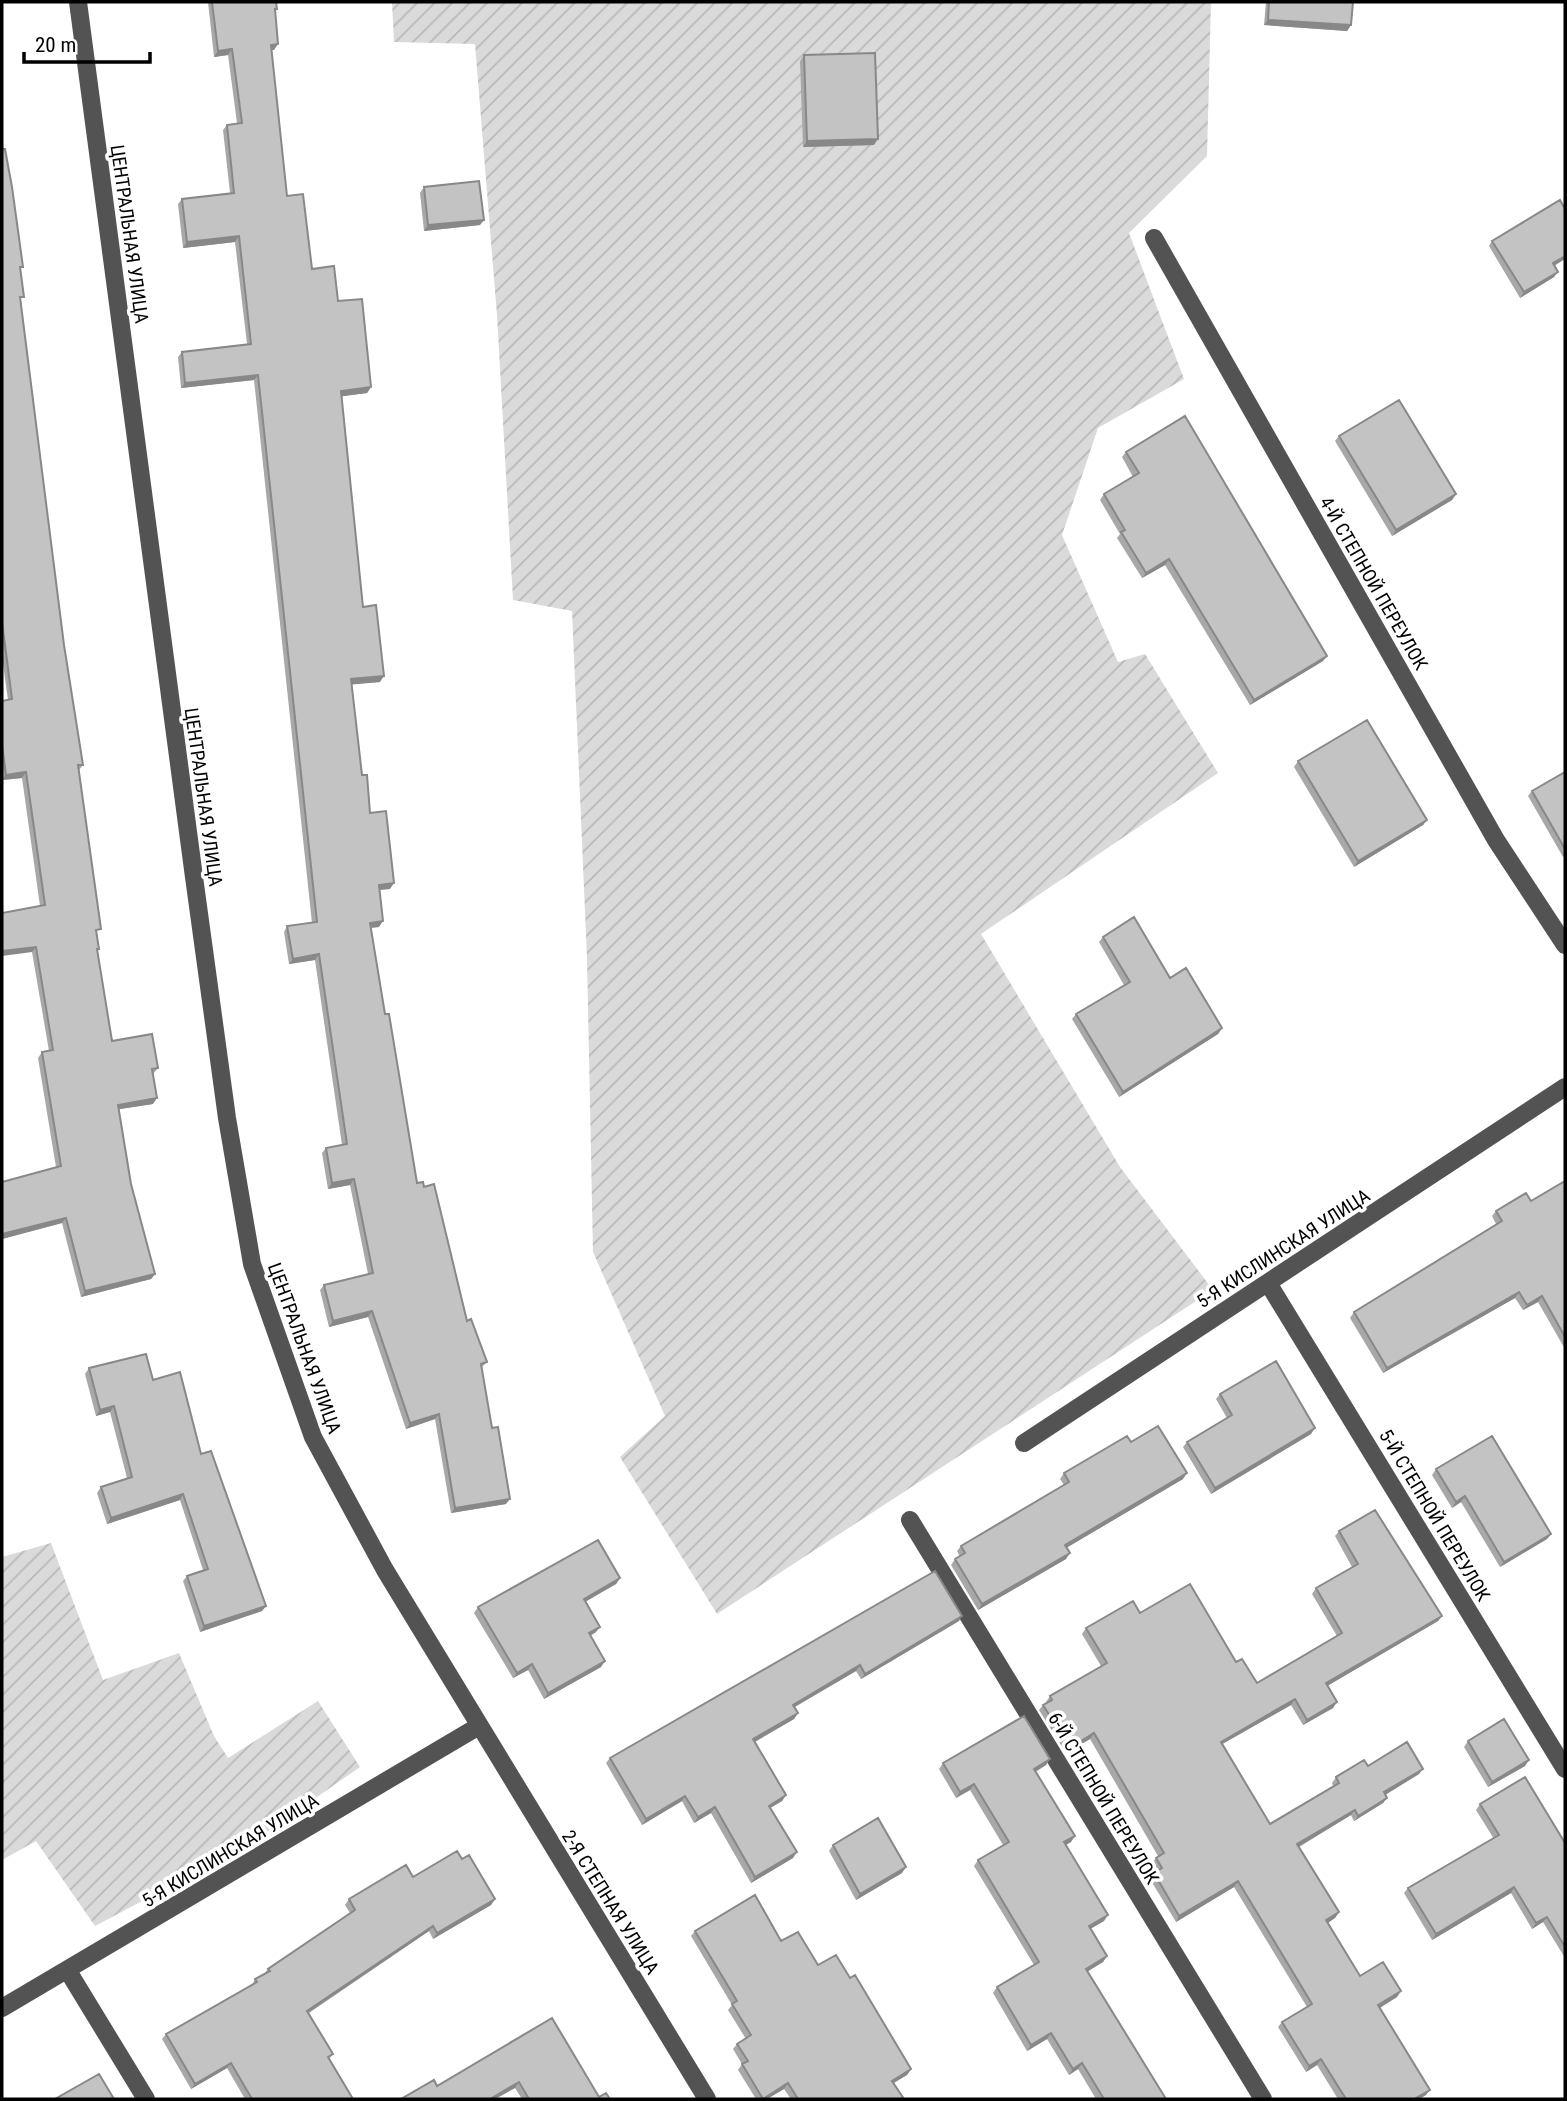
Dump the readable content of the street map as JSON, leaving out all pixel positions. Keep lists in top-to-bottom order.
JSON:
{
  "streets": {
    "street": [
      "ЦЕНТРАЛЬНАЯ УЛИЦА",
      "4-Й СТЕПНОЙ ПЕРЕУЛОК",
      "5-Я КИСЛИНСКАЯ УЛИЦА",
      "5-Й СТЕПНОЙ ПЕРЕУЛОК",
      "6-Й СТЕПНОЙ ПЕРЕУЛОК",
      "2-Я СТЕПНАЯ УЛИЦА"
    ]
  },
  "crossings": [
    ["ЦЕНТРАЛЬНАЯ УЛИЦА", "5-Я КИСЛИНСКАЯ УЛИЦА"],
    ["ЦЕНТРАЛЬНАЯ УЛИЦА", "2-Я СТЕПНАЯ УЛИЦА"],
    ["5-Я КИСЛИНСКАЯ УЛИЦА", "5-Й СТЕПНОЙ ПЕРЕУЛОК"],
    ["5-Я КИСЛИНСКАЯ УЛИЦА", "2-Я СТЕПНАЯ УЛИЦА"]
  ],
  "scale_bar": "20 m"
}
